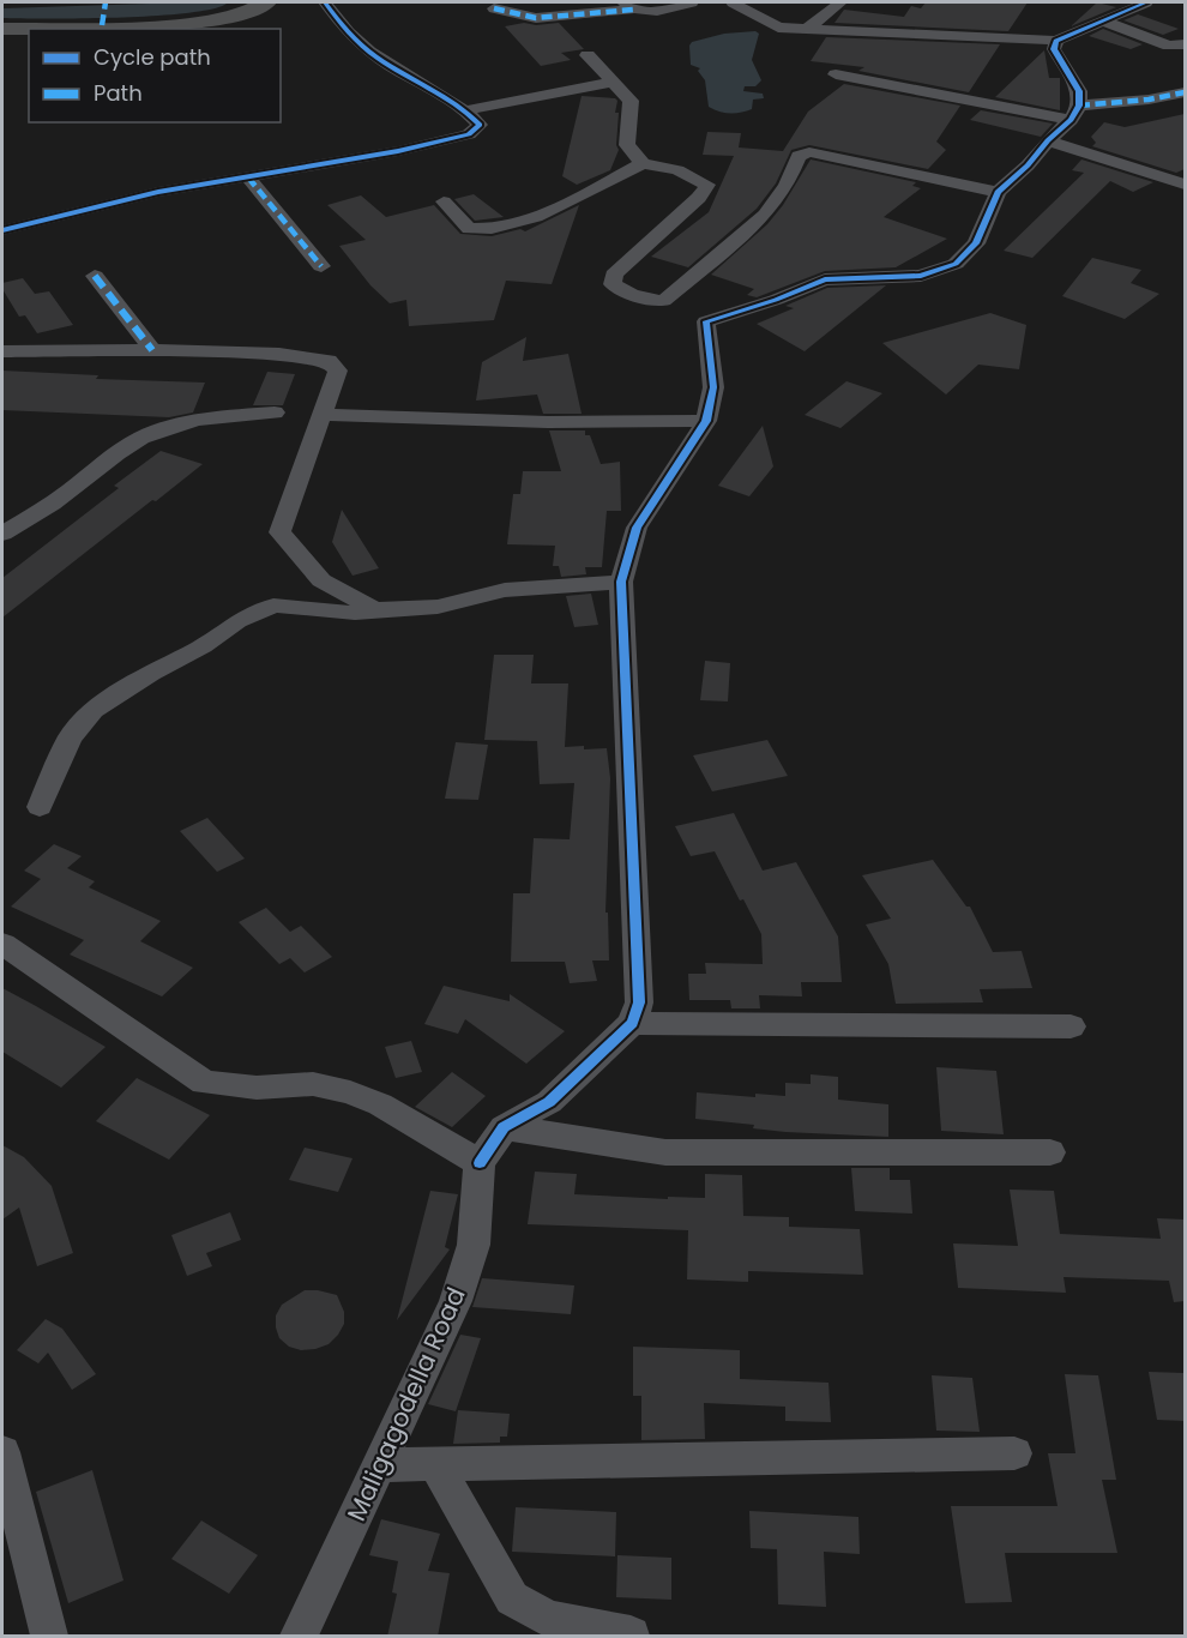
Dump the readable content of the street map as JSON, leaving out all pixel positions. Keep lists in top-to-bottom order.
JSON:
{
  "streets": {
    "street": ["Maligagodella Road"]
  },
  "legend": ["Cycle path", "Path"]
}
